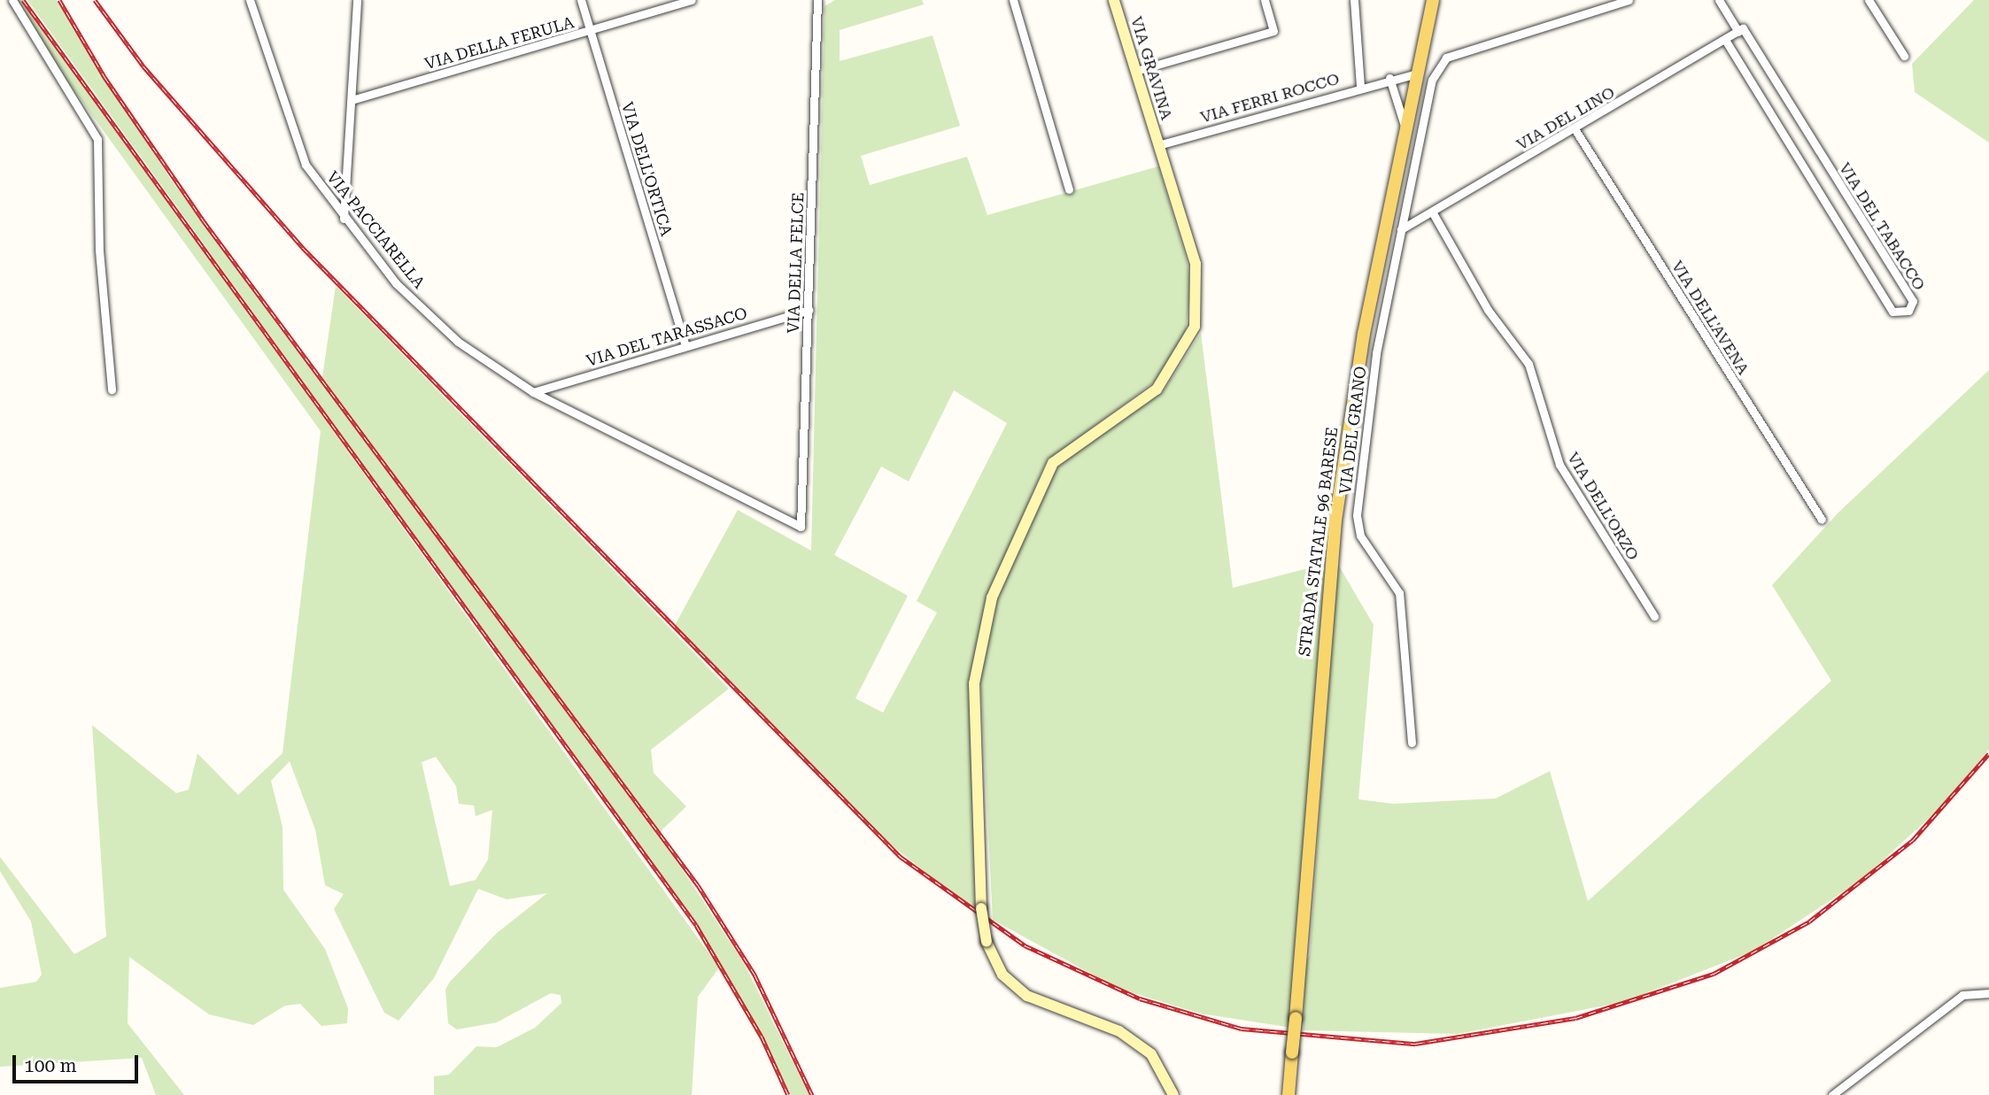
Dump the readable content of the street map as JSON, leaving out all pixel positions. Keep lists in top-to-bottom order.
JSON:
{
  "streets": {
    "main road": ["VIA GRAVINA", "STRADA STATALE 96 BARESE"],
    "street": [
      "VIA DELLA FERULA",
      "VIA FERRI ROCCO",
      "VIA DEL LINO",
      "VIA DELL'ORTICA",
      "VIA DEL TABACCO",
      "VIA PACCIARELLA",
      "VIA DELLA FELCE",
      "VIA DELL'AVENA",
      "VIA DEL TARASSACO",
      "VIA DEL GRANO",
      "VIA DELL'ORZO"
    ]
  },
  "crossings": [
    ["VIA DELLA FERULA", "VIA DELL'ORTICA"],
    ["VIA GRAVINA", "VIA FERRI ROCCO"],
    ["VIA FERRI ROCCO", "STRADA STATALE 96 BARESE"],
    ["VIA DEL LINO", "VIA DEL TABACCO"],
    ["VIA DEL LINO", "VIA DELL'AVENA"],
    ["VIA DEL LINO", "VIA DEL GRANO"],
    ["VIA DEL LINO", "VIA DELL'ORZO"],
    ["VIA DELL'ORTICA", "VIA DEL TARASSACO"],
    ["VIA PACCIARELLA", "VIA DELLA FELCE"],
    ["VIA PACCIARELLA", "VIA DEL TARASSACO"],
    ["VIA DELLA FELCE", "VIA DEL TARASSACO"]
  ],
  "scale_bar": "100 m"
}
